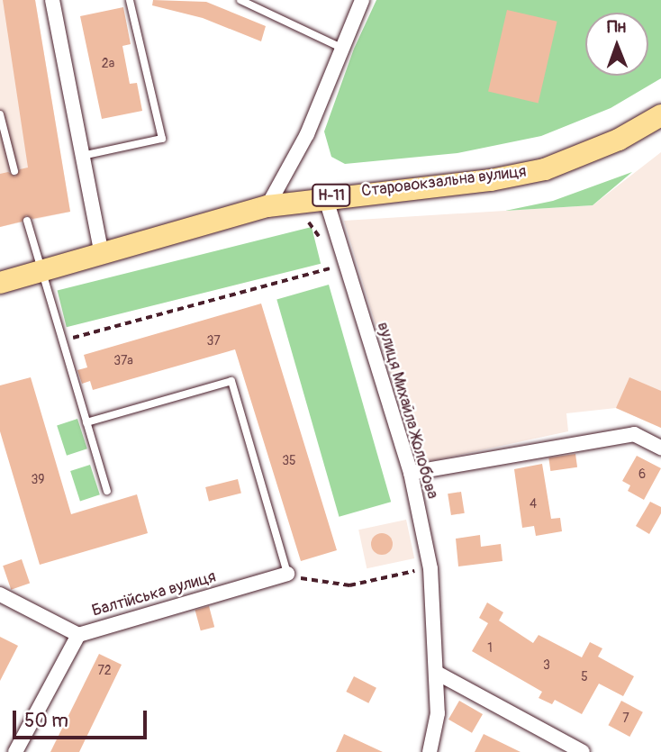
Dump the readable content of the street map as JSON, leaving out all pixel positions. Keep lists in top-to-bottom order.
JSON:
{
  "streets": {
    "main road": ["Старовокзальна вулиця", "Н-11"],
    "street": ["вулиця Михайла Жолобова", "Балтійська вулиця"]
  },
  "crossings": [
    ["Старовокзальна вулиця", "вулиця Михайла Жолобова"]
  ],
  "house_numbers": [
    "2а",
    "37",
    "37а",
    "35",
    "6",
    "39",
    "4",
    "1",
    "3",
    "72",
    "5",
    "7"
  ],
  "scale_bar": "50 m",
  "north": "top"
}
